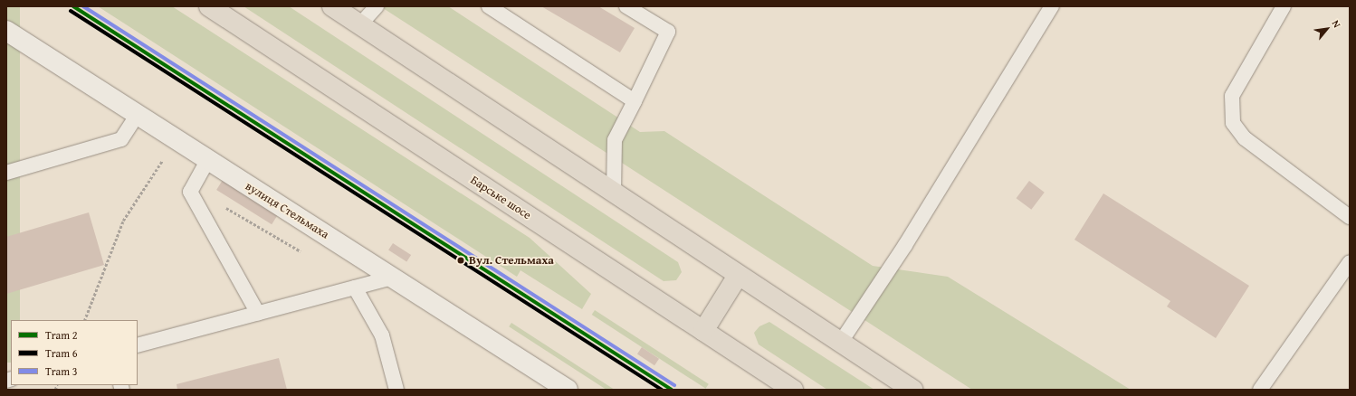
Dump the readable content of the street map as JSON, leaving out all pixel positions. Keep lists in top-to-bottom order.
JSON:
{
  "streets": {
    "highway": ["Барське шосе"],
    "street": ["вулиця Стельмаха"]
  },
  "places": ["Вул. Стельмаха"],
  "lines": ["tram line 2", "tram line 3", "tram line 6"],
  "legend": ["Tram 2", "Tram 6", "Tram 3"],
  "north": "top right"
}
